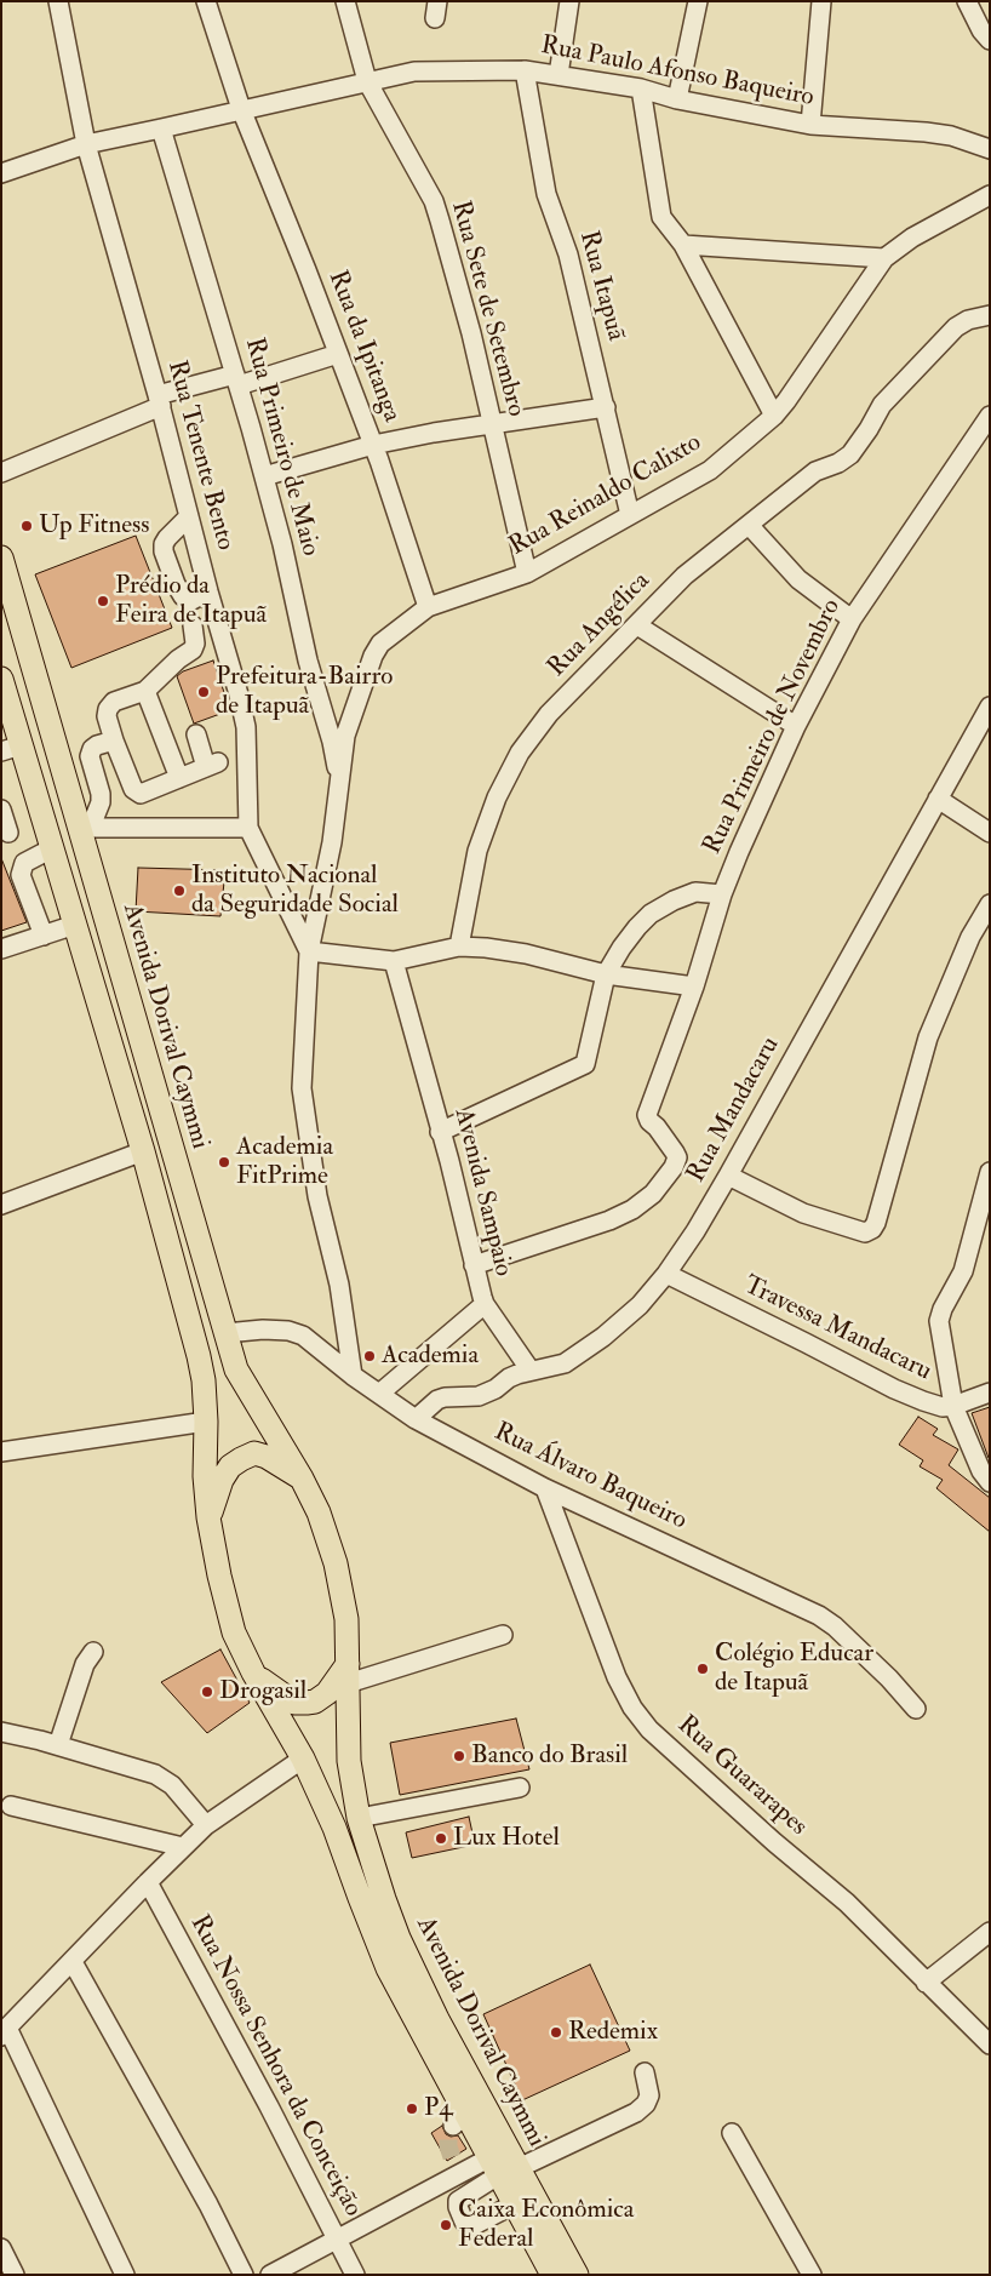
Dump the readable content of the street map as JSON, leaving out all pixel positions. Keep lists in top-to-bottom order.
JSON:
{
  "streets": {
    "main road": ["Avenida Dorival Caymmi"],
    "street": [
      "Rua Paulo Afonso Baqueiro",
      "Rua Itapuã",
      "Rua Sete de Setembro",
      "Rua da Ipitanga",
      "Rua Primeiro de Maio",
      "Rua Tenente Bento",
      "Rua Reinaldo Calixto",
      "Rua Angélica",
      "Rua Primeiro de Novembro",
      "Rua Mandacaru",
      "Avenida Sampaio",
      "Travessa Mandacaru",
      "Rua Álvaro Baqueiro",
      "Rua Guararapes",
      "Rua Nossa Senhora da Conceição"
    ]
  },
  "crossings": [
    ["Rua Paulo Afonso Baqueiro", "Rua Itapuã"],
    ["Rua Paulo Afonso Baqueiro", "Rua Sete de Setembro"],
    ["Rua Paulo Afonso Baqueiro", "Rua da Ipitanga"],
    ["Rua Paulo Afonso Baqueiro", "Rua Primeiro de Maio"],
    ["Rua Paulo Afonso Baqueiro", "Rua Tenente Bento"],
    ["Rua Itapuã", "Rua Reinaldo Calixto"],
    ["Rua Sete de Setembro", "Rua Reinaldo Calixto"],
    ["Rua da Ipitanga", "Rua Reinaldo Calixto"],
    ["Rua Primeiro de Maio", "Rua Reinaldo Calixto"],
    ["Rua Tenente Bento", "Rua Reinaldo Calixto"],
    ["Rua Reinaldo Calixto", "Rua Álvaro Baqueiro"],
    ["Rua Primeiro de Novembro", "Avenida Sampaio"],
    ["Avenida Dorival Caymmi", "Rua Álvaro Baqueiro"],
    ["Rua Mandacaru", "Travessa Mandacaru"],
    ["Rua Mandacaru", "Rua Álvaro Baqueiro"],
    ["Avenida Sampaio", "Rua Álvaro Baqueiro"],
    ["Rua Álvaro Baqueiro", "Rua Guararapes"]
  ],
  "places": [
    "Up Fitness",
    "Prédio da Feira de Itapuã",
    "Prefeitura-Bairro de Itapuã",
    "Instituto Nacional da Seguridade Social",
    "Academia FitPrime",
    "Academia",
    "Colégio Educar de Itapuã",
    "Drogasil",
    "Banco do Brasil",
    "Lux Hotel",
    "Redemix",
    "P4",
    "Caixa Econômica Federal"
  ]
}
